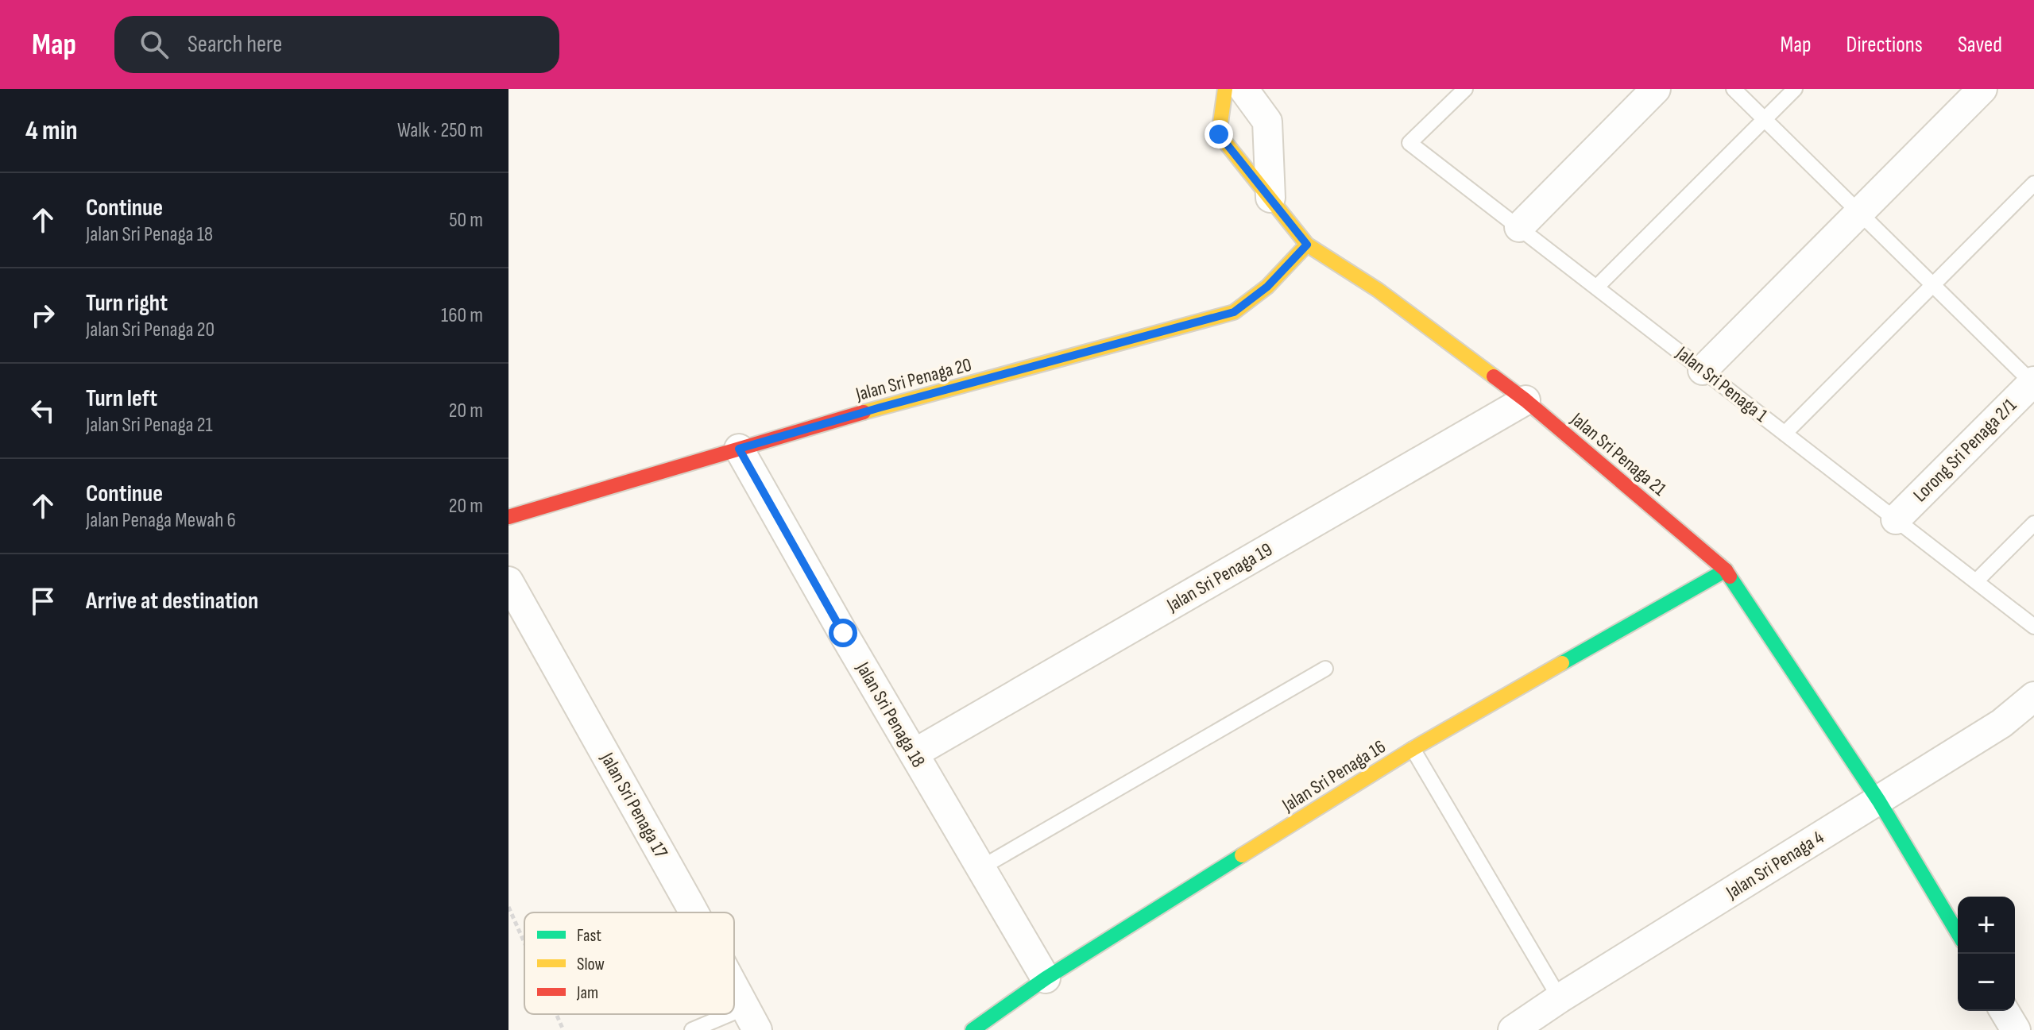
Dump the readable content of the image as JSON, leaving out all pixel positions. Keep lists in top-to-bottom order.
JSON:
{
  "streets": {
    "street": [
      "Jalan Sri Penaga 20",
      "Lorong Sri Penaga 2/1",
      "Jalan Sri Penaga 21",
      "Jalan Sri Penaga 19",
      "Jalan Sri Penaga 18",
      "Jalan Sri Penaga 16",
      "Jalan Sri Penaga 17",
      "Jalan Sri Penaga 4"
    ],
    "lane": ["Jalan Sri Penaga 1"]
  },
  "crossings": [
    ["Jalan Sri Penaga 20", "Jalan Sri Penaga 21"],
    ["Jalan Sri Penaga 20", "Jalan Sri Penaga 18"],
    ["Jalan Sri Penaga 1", "Lorong Sri Penaga 2/1"],
    ["Jalan Sri Penaga 21", "Jalan Sri Penaga 19"],
    ["Jalan Sri Penaga 21", "Jalan Sri Penaga 16"],
    ["Jalan Sri Penaga 21", "Jalan Sri Penaga 4"],
    ["Jalan Sri Penaga 19", "Jalan Sri Penaga 18"],
    ["Jalan Sri Penaga 18", "Jalan Sri Penaga 16"]
  ],
  "legend": ["Fast", "Slow", "Jam"],
  "page": {
    "header": "Map",
    "search": "Search here",
    "nav": ["Map", "Directions", "Saved"],
    "heading": ["4 min", "Walk · 250 m"],
    "list": [
      ["Continue", "Jalan Sri Penaga 18", "50 m"],
      ["Turn right", "Jalan Sri Penaga 20", "160 m"],
      ["Turn left", "Jalan Sri Penaga 21", "20 m"],
      ["Continue", "Jalan Penaga Mewah 6", "20 m"],
      "Arrive at destination"
    ],
    "map_buttons": ["+", "−"]
  }
}
